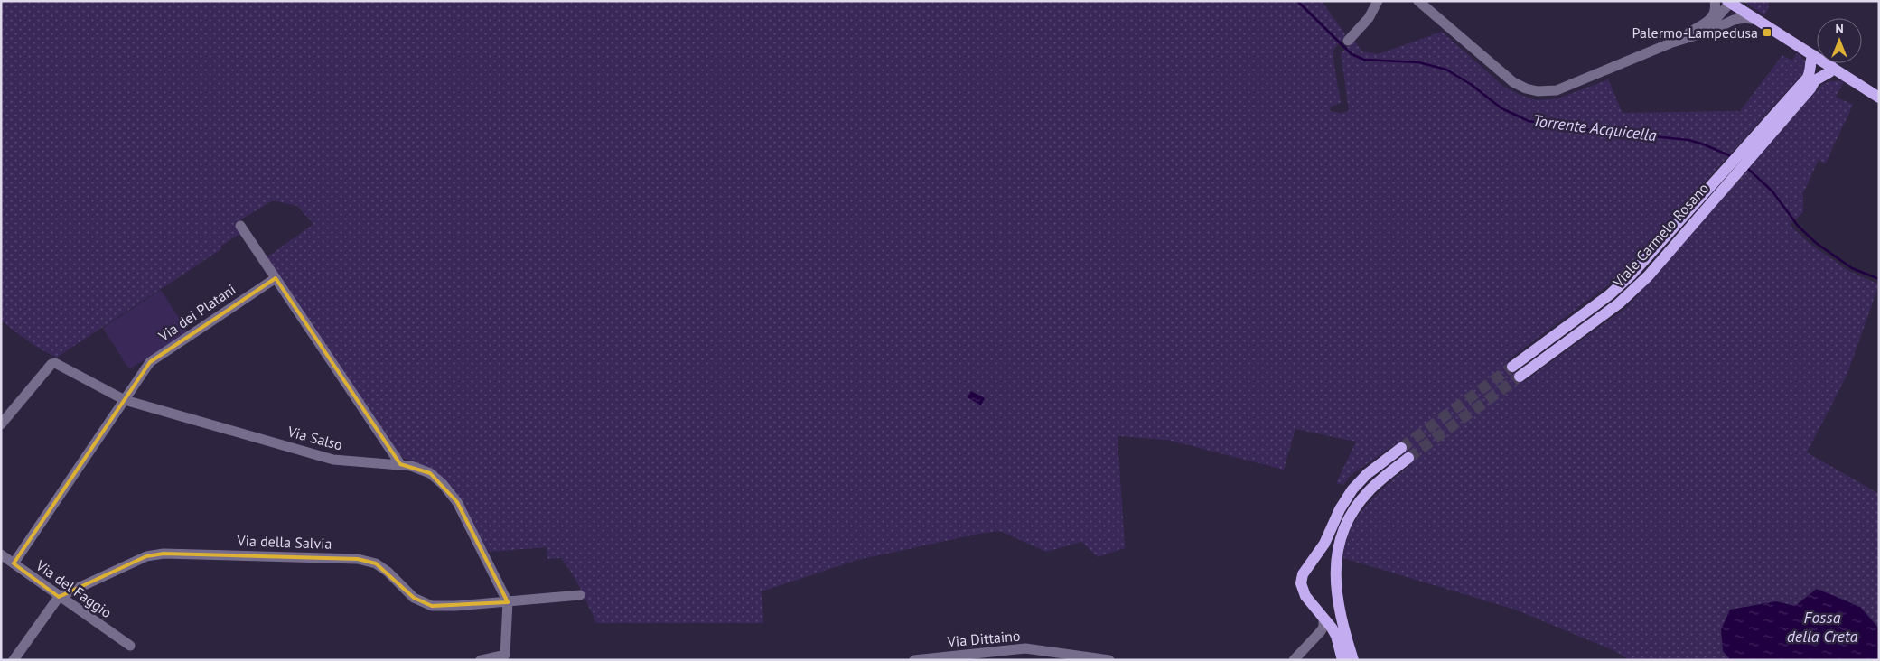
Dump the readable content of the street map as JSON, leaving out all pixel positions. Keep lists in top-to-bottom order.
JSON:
{
  "streets": {
    "main road": ["Viale Carmelo Rosano"],
    "street": [
      "Via dei Platani",
      "Via Salso",
      "Via della Salvia",
      "Via del Faggio",
      "Via Dittaino"
    ]
  },
  "crossings": [
    ["Via dei Platani", "Via Salso"],
    ["Via dei Platani", "Via del Faggio"],
    ["Via Salso", "Via della Salvia"],
    ["Via della Salvia", "Via del Faggio"]
  ],
  "water": ["Torrente Acquicella", "Fossa della Creta"],
  "places": {
    "transit": ["Palermo-Lampedusa"]
  },
  "north": "top"
}
